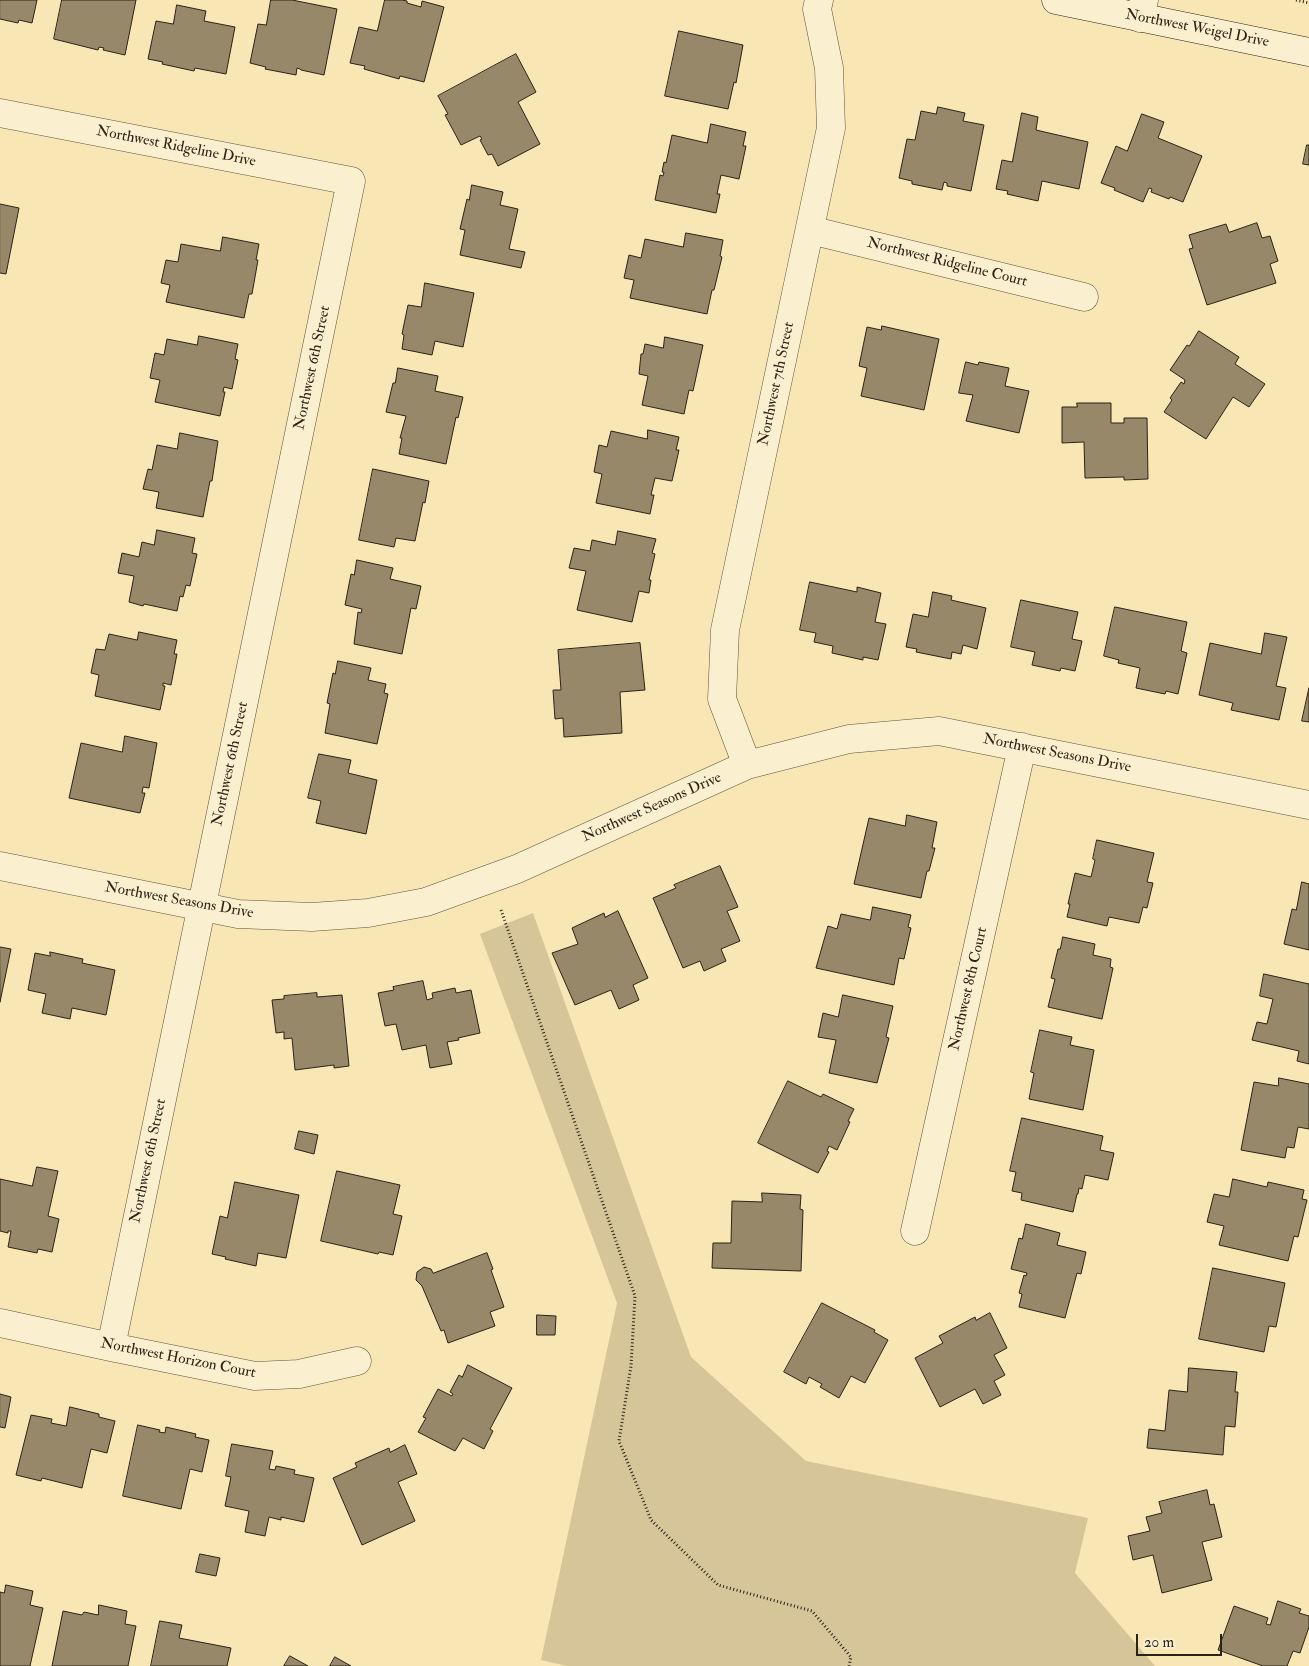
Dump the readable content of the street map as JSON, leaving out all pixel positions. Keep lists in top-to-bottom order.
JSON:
{
  "streets": {
    "street": [
      "Northwest Weigel Drive",
      "Northwest Ridgeline Drive",
      "Northwest Ridgeline Court",
      "Northwest 6th Street",
      "Northwest 7th Street",
      "Northwest Seasons Drive",
      "Northwest 8th Court",
      "Northwest Horizon Court"
    ]
  },
  "crossings": [
    ["Northwest Ridgeline Drive", "Northwest 6th Street"],
    ["Northwest Ridgeline Court", "Northwest 7th Street"],
    ["Northwest 6th Street", "Northwest Seasons Drive"],
    ["Northwest 6th Street", "Northwest Horizon Court"],
    ["Northwest 7th Street", "Northwest Seasons Drive"],
    ["Northwest Seasons Drive", "Northwest 8th Court"]
  ],
  "scale_bar": "20 m"
}
